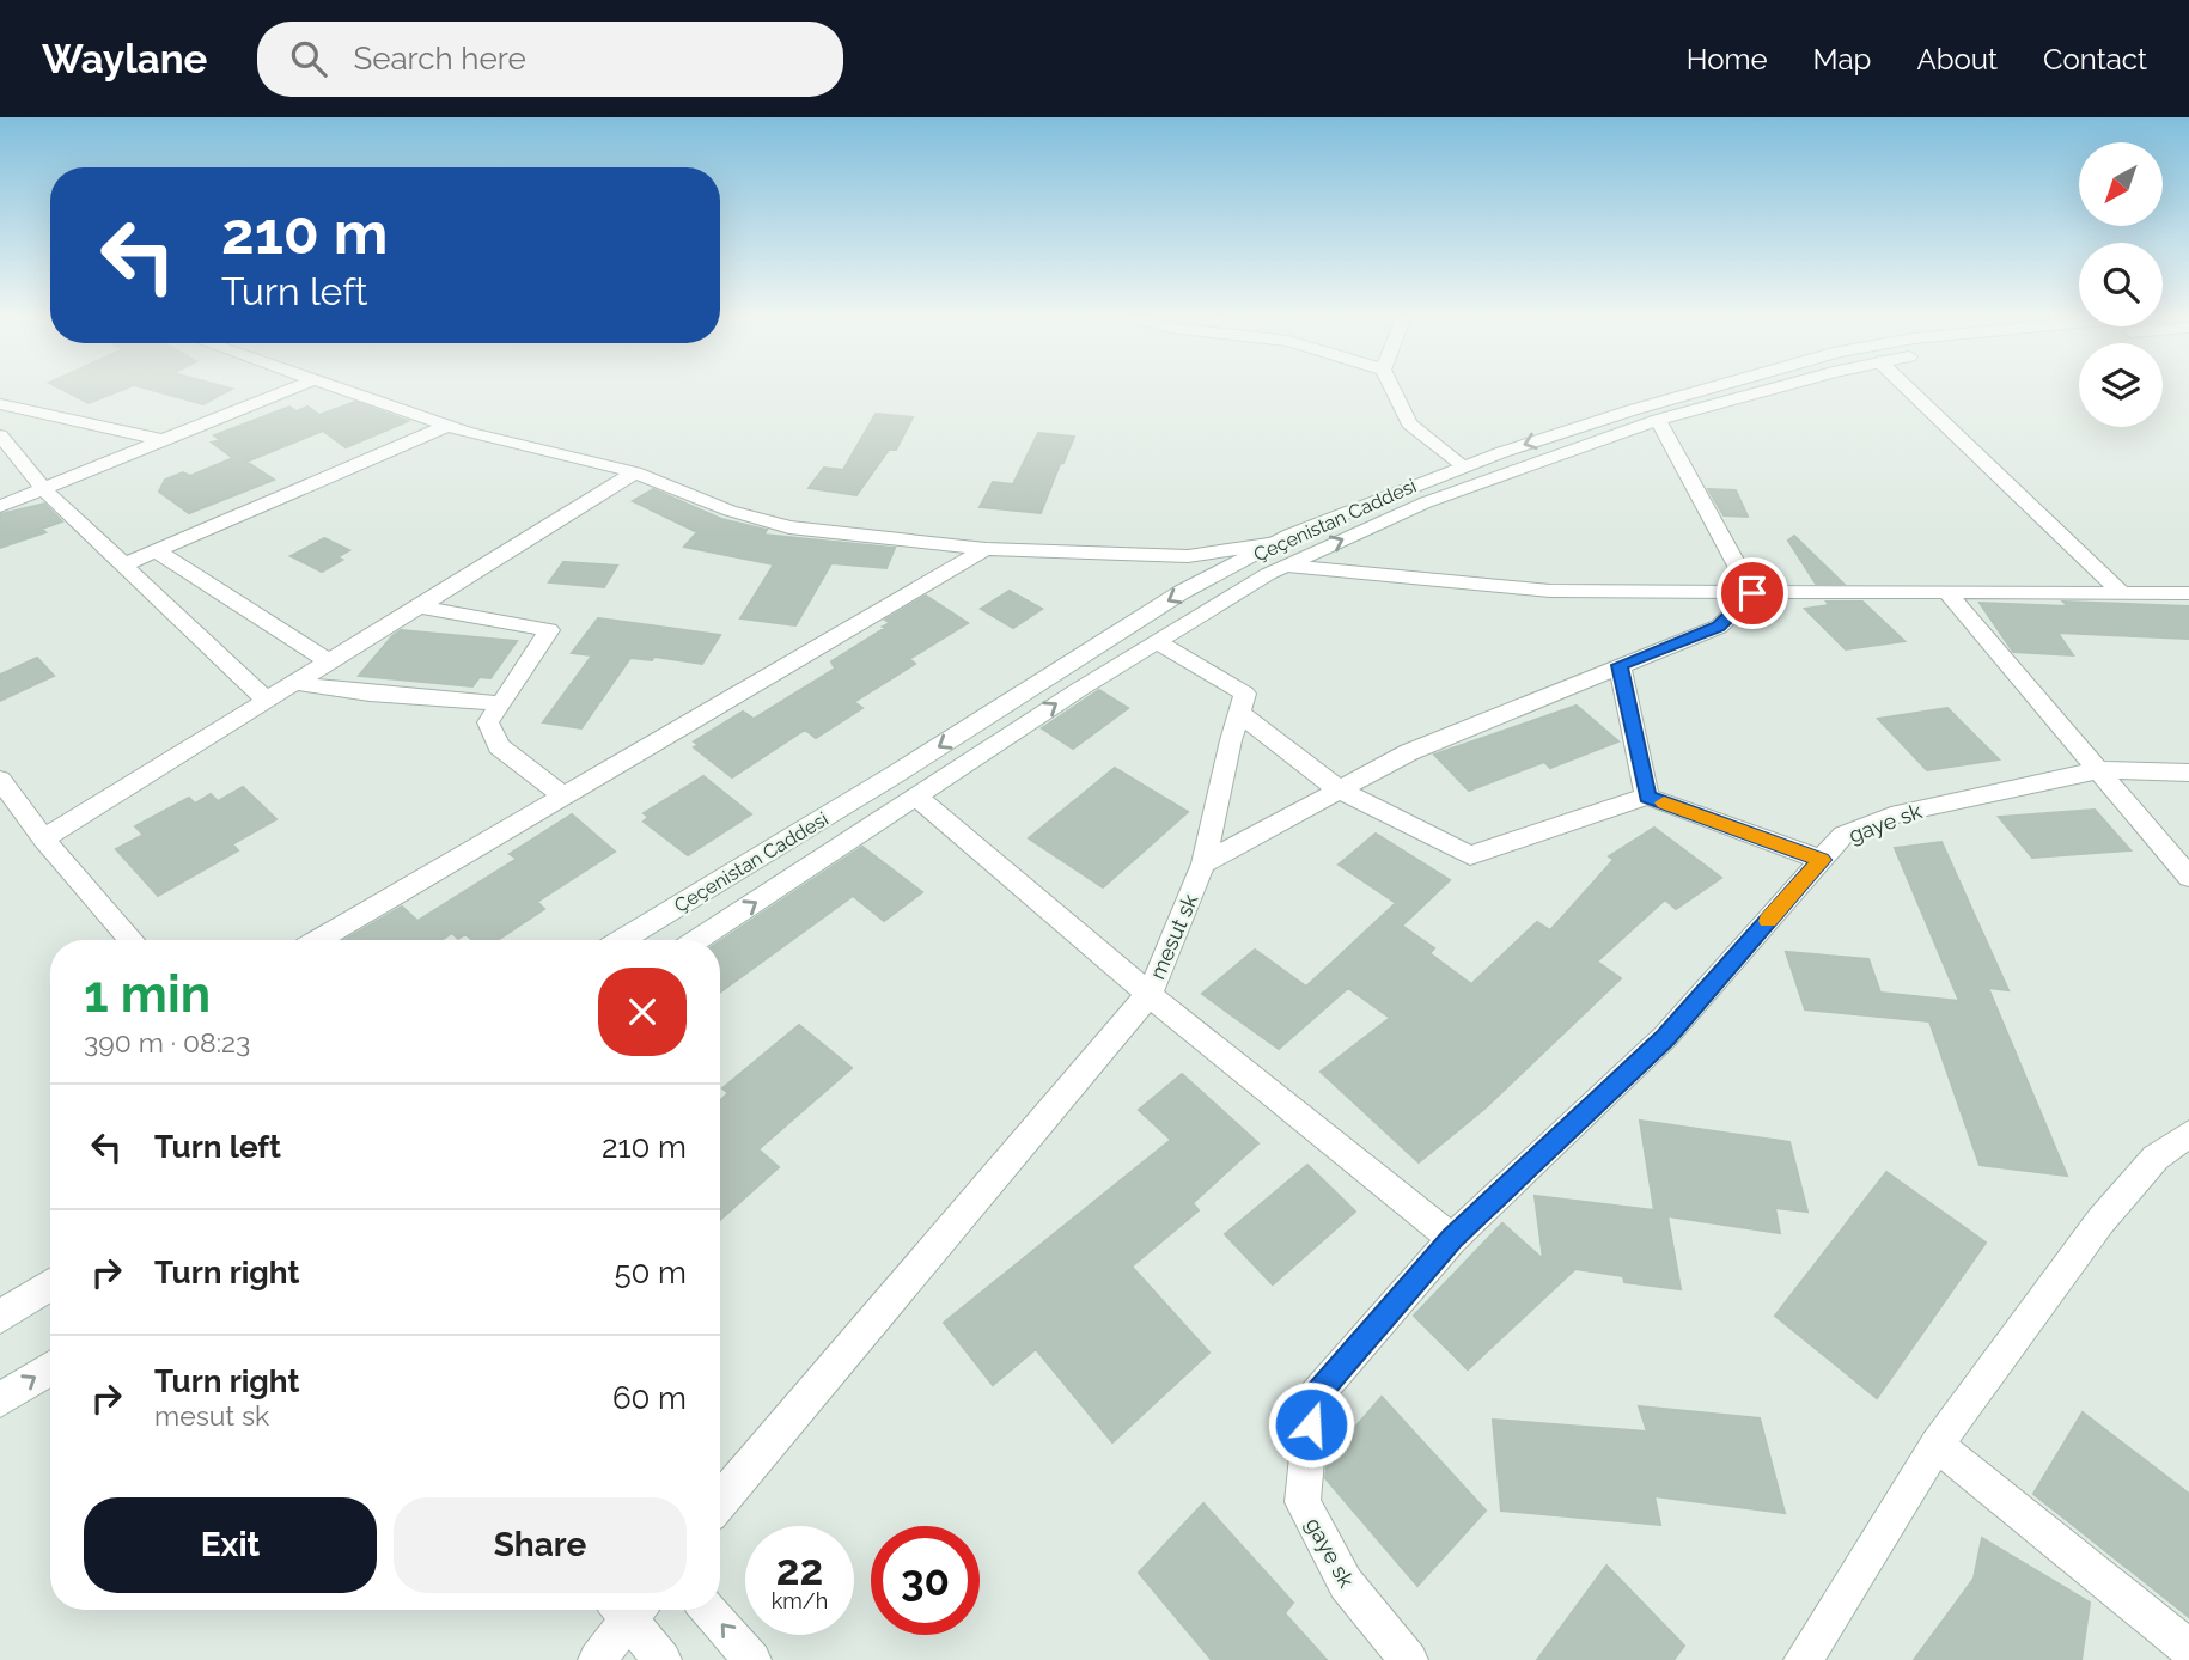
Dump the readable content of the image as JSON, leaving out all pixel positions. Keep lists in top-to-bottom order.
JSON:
{
  "streets": {
    "street": ["Çeçenistan Caddesi", "gaye sk", "mesut sk"]
  },
  "north": "bottom left",
  "page": {
    "header": "Waylane",
    "search": "Search here",
    "nav": [
      "Home",
      "Map",
      "About",
      "Contact"
    ],
    "turn": ["210 m", "Turn left"],
    "heading": ["1 min", "390 m · 08:23"],
    "list": [
      {
        "name": "Turn left",
        "value": "210 m"
      },
      {
        "name": "Turn right",
        "value": "50 m"
      },
      {
        "name": "Turn right",
        "note": "mesut sk",
        "value": "60 m"
      }
    ],
    "buttons": ["Exit", "Share"],
    "speed": "22 km/h",
    "limit": "30"
  }
}
